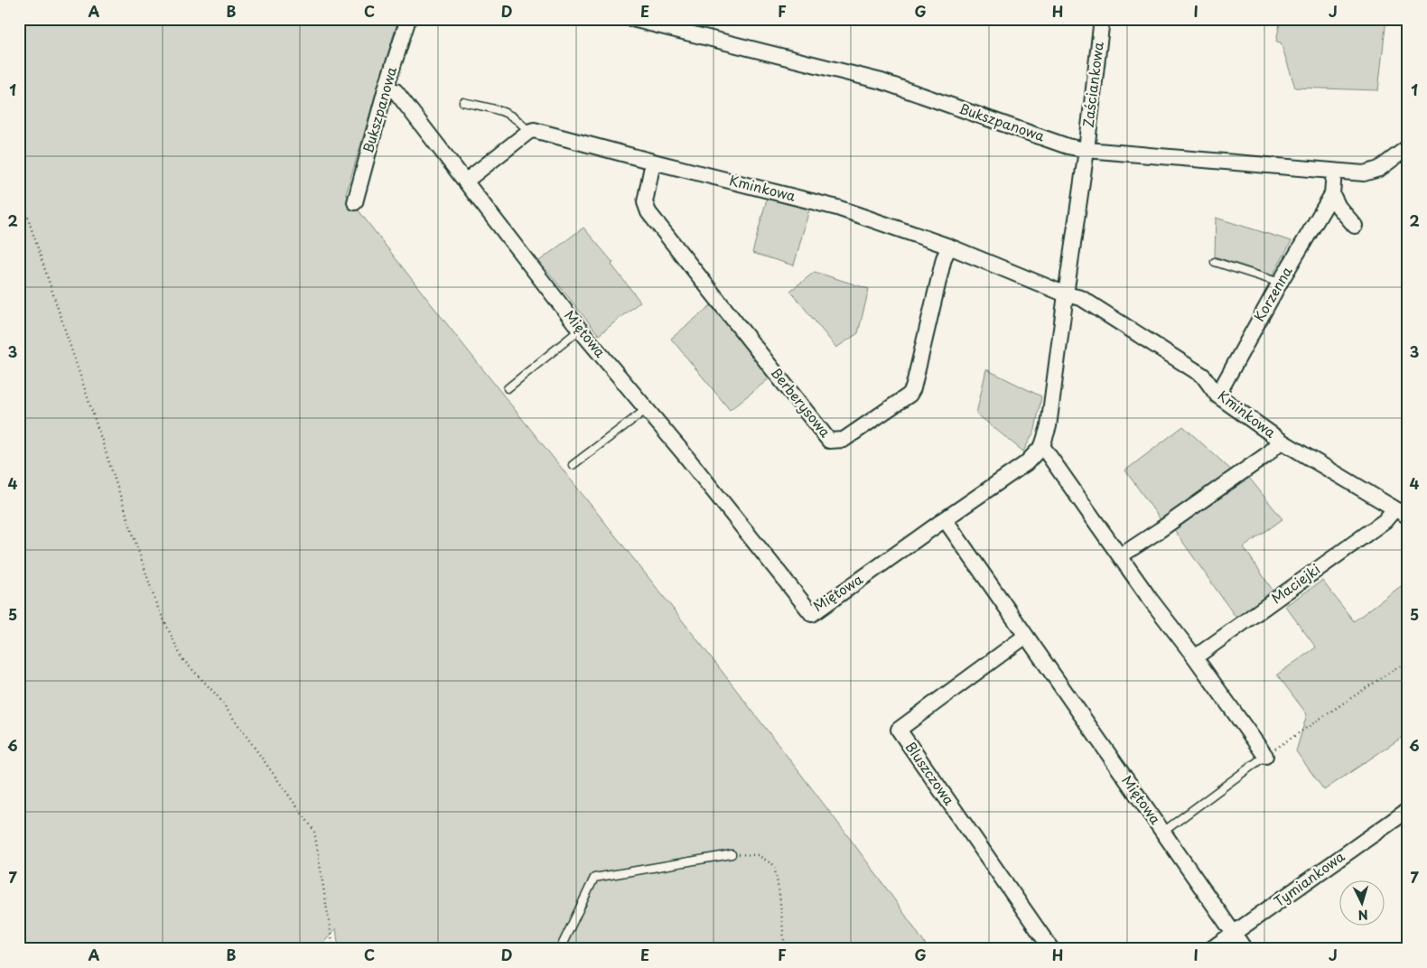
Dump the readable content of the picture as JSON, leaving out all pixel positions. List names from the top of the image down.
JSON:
{
  "streets": {
    "street": [
      "Zaściankowa",
      "Bukszpanowa",
      "Kminkowa",
      "Korzenna",
      "Miętowa",
      "Berberysowa",
      "Maciejki",
      "Bluszczowa",
      "Tymiankowa"
    ]
  },
  "crossings": [
    ["Zaściankowa", "Bukszpanowa"],
    ["Bukszpanowa", "Miętowa"],
    ["Kminkowa", "Korzenna"],
    ["Kminkowa", "Berberysowa"],
    ["Kminkowa", "Maciejki"],
    ["Miętowa", "Bluszczowa"],
    ["Miętowa", "Tymiankowa"]
  ],
  "north": "bottom",
  "grid": {
    "columns": [
      "A",
      "B",
      "C",
      "D",
      "E",
      "F",
      "G",
      "H",
      "I",
      "J"
    ],
    "rows": [
      "1",
      "2",
      "3",
      "4",
      "5",
      "6",
      "7"
    ]
  }
}
